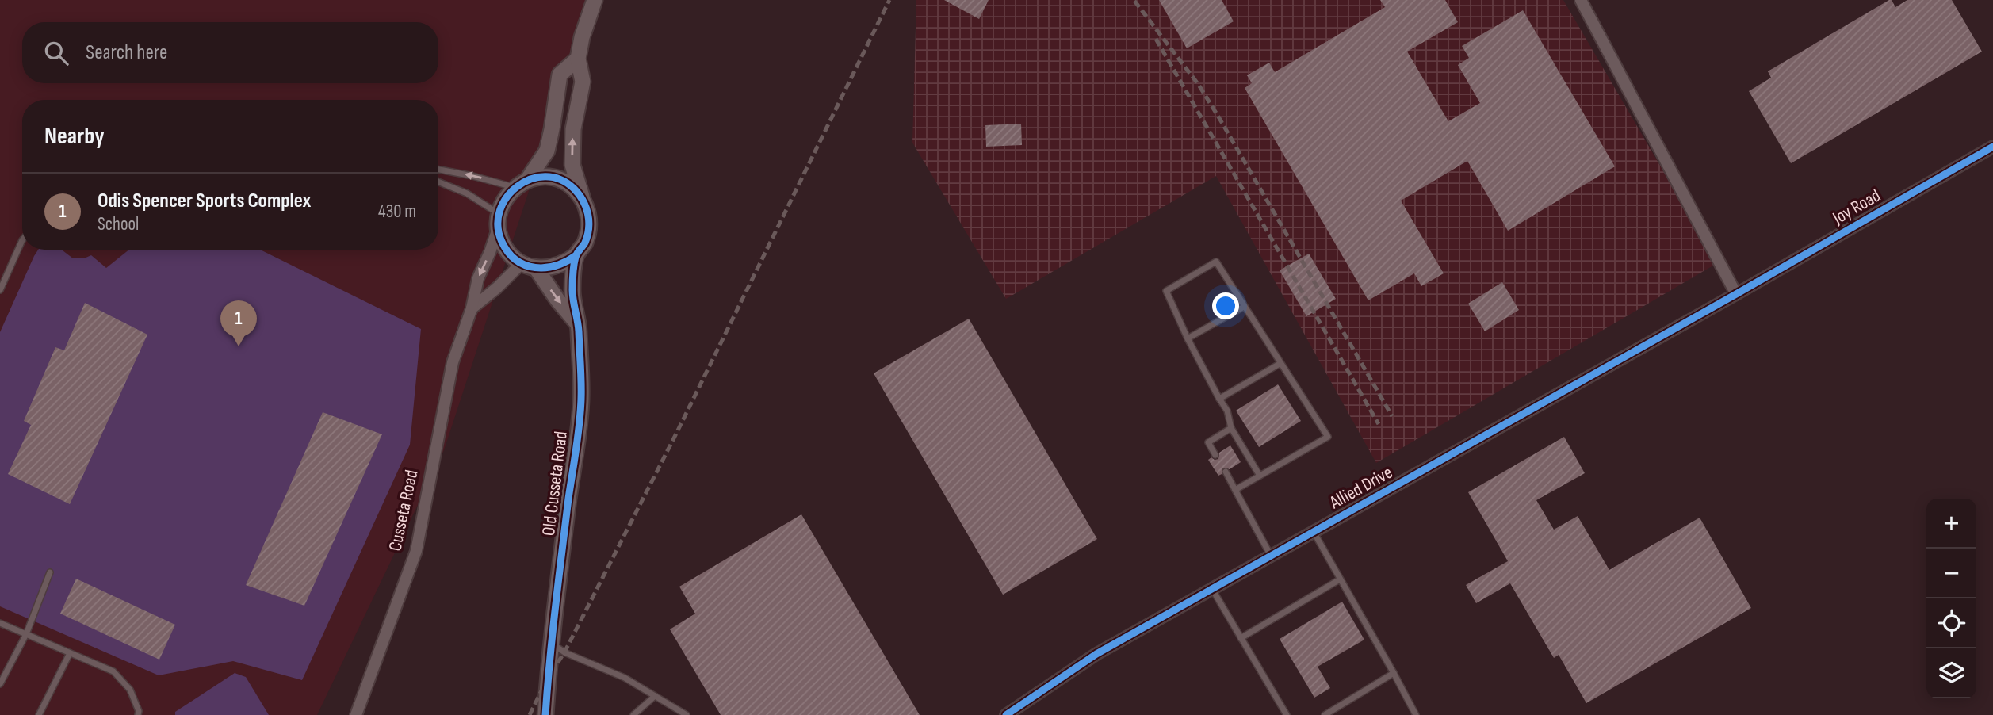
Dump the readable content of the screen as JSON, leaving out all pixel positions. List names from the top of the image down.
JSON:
{
  "streets": {
    "street": [
      "Joy Road",
      "Old Cusseta Road",
      "Allied Drive",
      "Cusseta Road"
    ]
  },
  "crossings": [
    ["Joy Road", "Allied Drive"],
    ["Old Cusseta Road", "Cusseta Road"]
  ],
  "page": {
    "search": "Search here",
    "heading": "Nearby",
    "list": [
      {
        "mark": "1",
        "name": "Odis Spencer Sports Complex",
        "note": "School",
        "value": "430 m"
      }
    ],
    "pins": "1",
    "map_buttons": ["+", "−"]
  }
}
